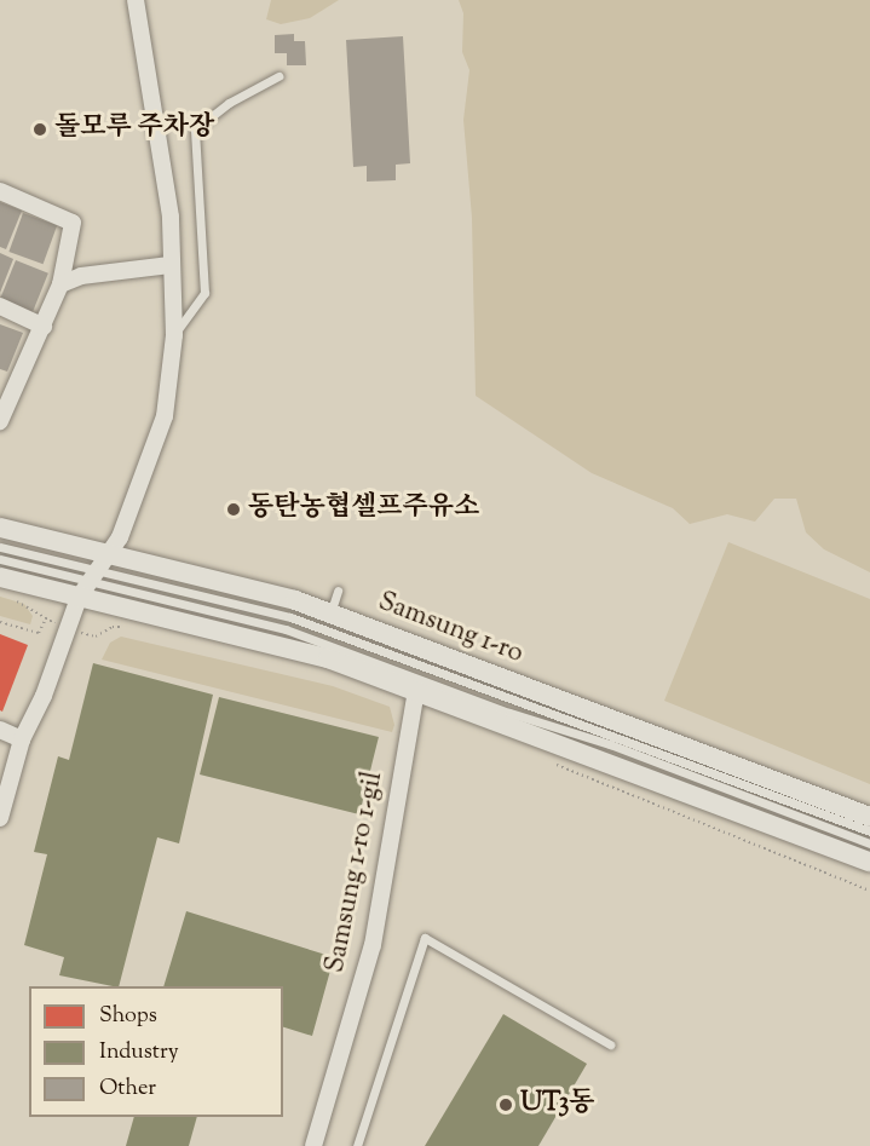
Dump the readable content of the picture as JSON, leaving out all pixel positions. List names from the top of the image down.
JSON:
{
  "streets": {
    "street": ["Samsung 1-ro", "Samsung 1-ro 1-gil"]
  },
  "places": ["돌모루 주차장", "동탄농협셀프주유소", "UT3동"],
  "legend": ["Shops", "Industry", "Other"]
}
